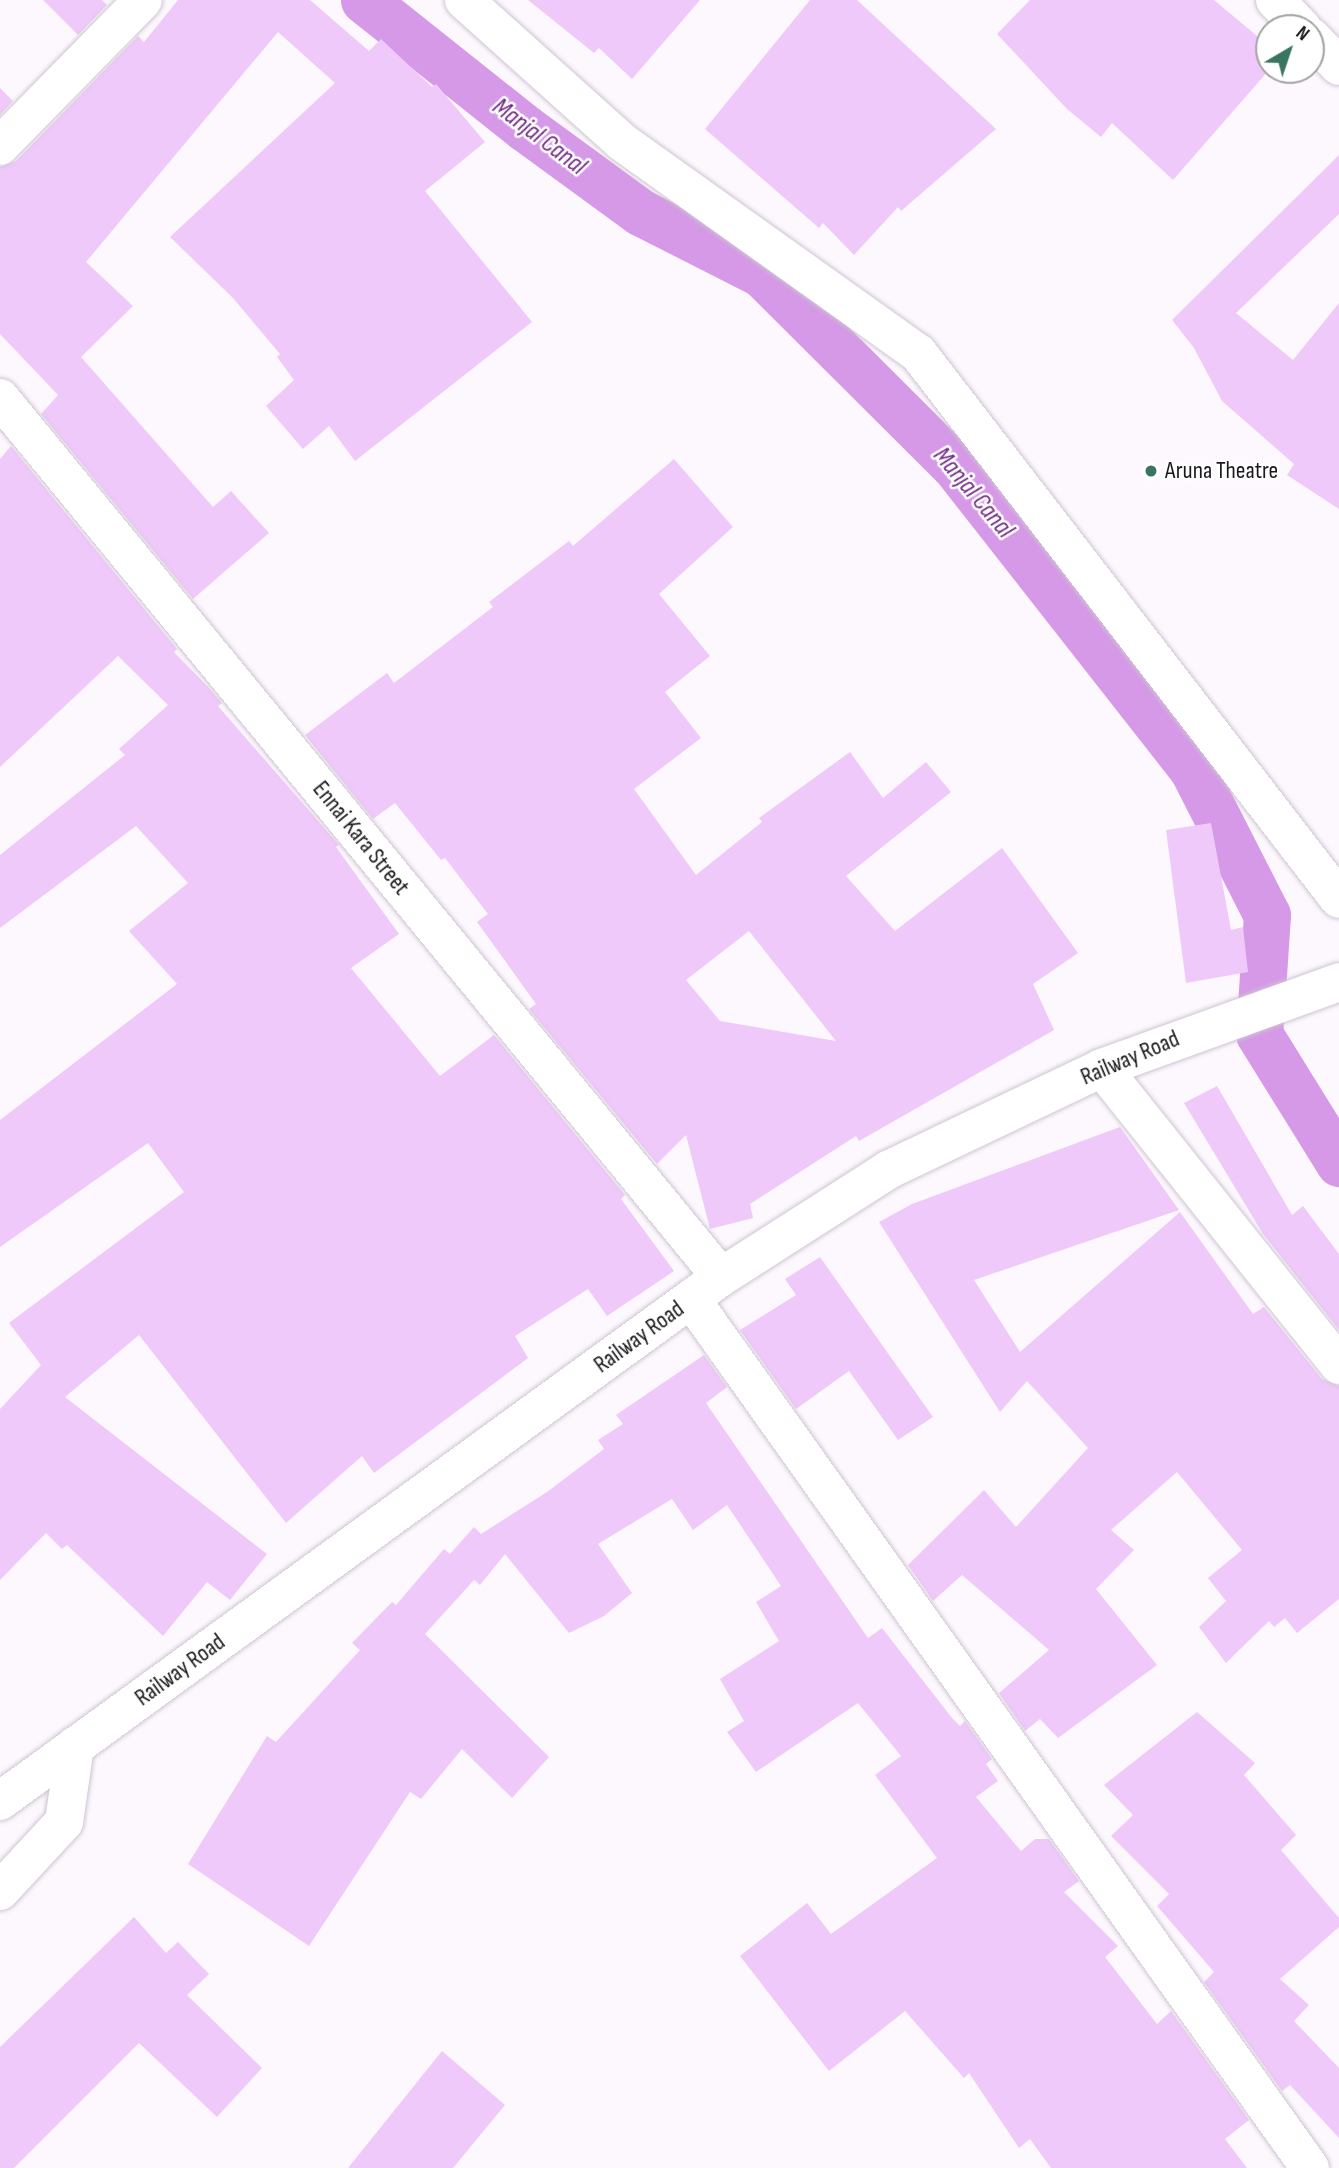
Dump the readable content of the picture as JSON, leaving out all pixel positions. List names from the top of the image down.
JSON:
{
  "streets": {
    "street": ["Ennai Kara Street", "Railway Road"]
  },
  "crossings": [
    ["Ennai Kara Street", "Railway Road"]
  ],
  "water": ["Manjal Canal"],
  "places": ["Aruna Theatre"],
  "north": "top right"
}
